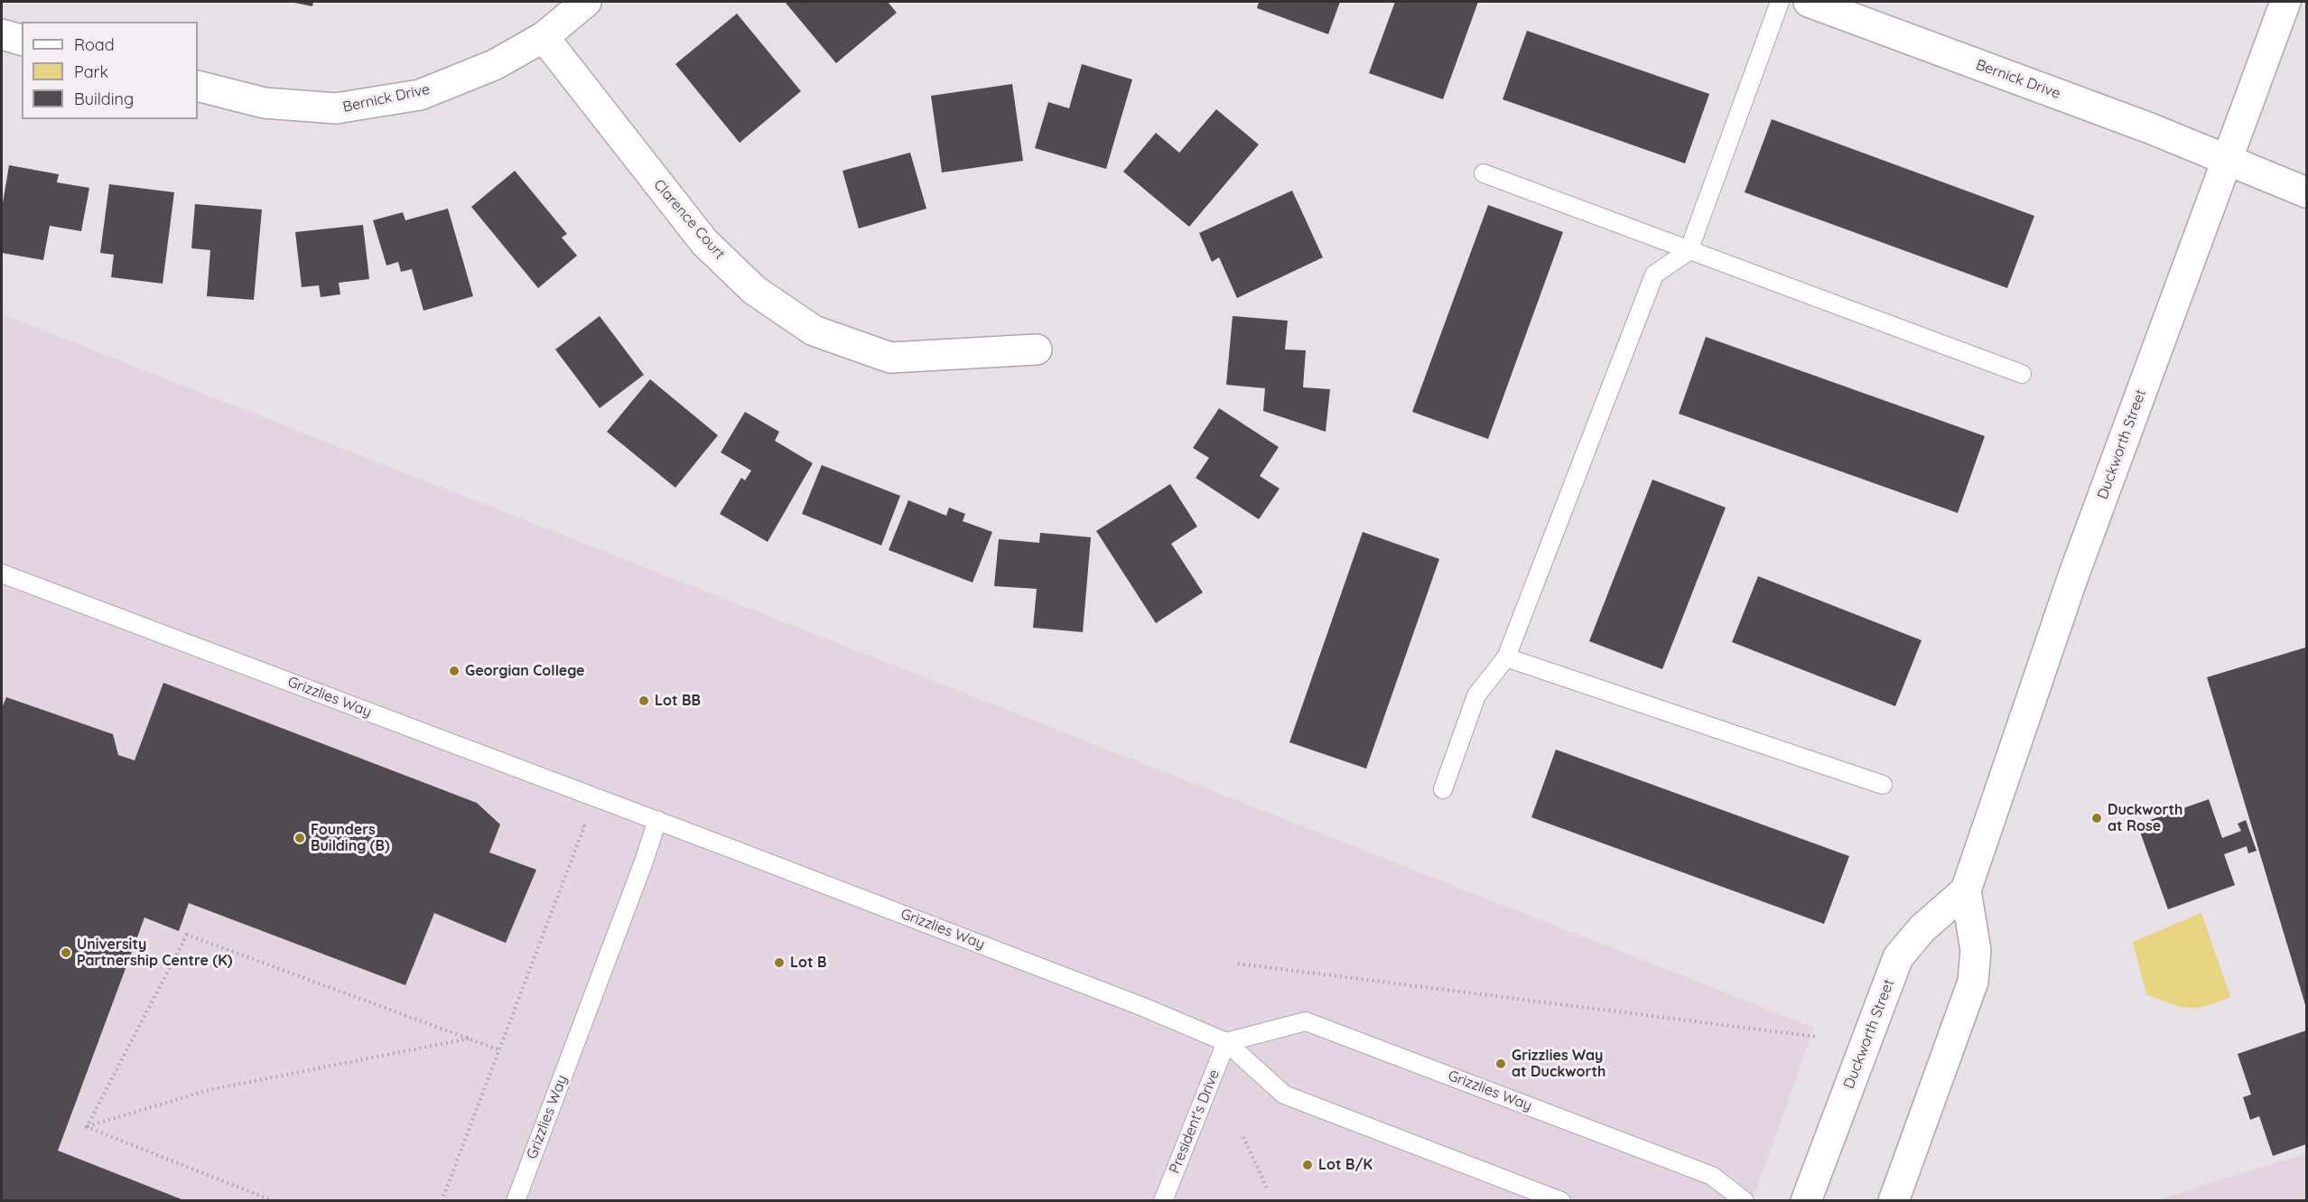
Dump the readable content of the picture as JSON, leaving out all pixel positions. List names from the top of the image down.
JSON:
{
  "streets": {
    "main road": ["Bernick Drive", "Clarence Court", "Duckworth Street"],
    "lane": ["Grizzlies Way", "President's Drive"]
  },
  "crossings": [
    ["Bernick Drive", "Clarence Court"],
    ["Bernick Drive", "Duckworth Street"],
    ["Grizzlies Way", "President's Drive"]
  ],
  "places": [
    "Georgian College",
    "Lot BB",
    "Duckworth at Rose",
    "Founders Building (B)",
    "University Partnership Centre (K)",
    "Lot B",
    "Grizzlies Way at Duckworth",
    "Lot B/K"
  ],
  "legend": ["Road", "Park", "Building"]
}
